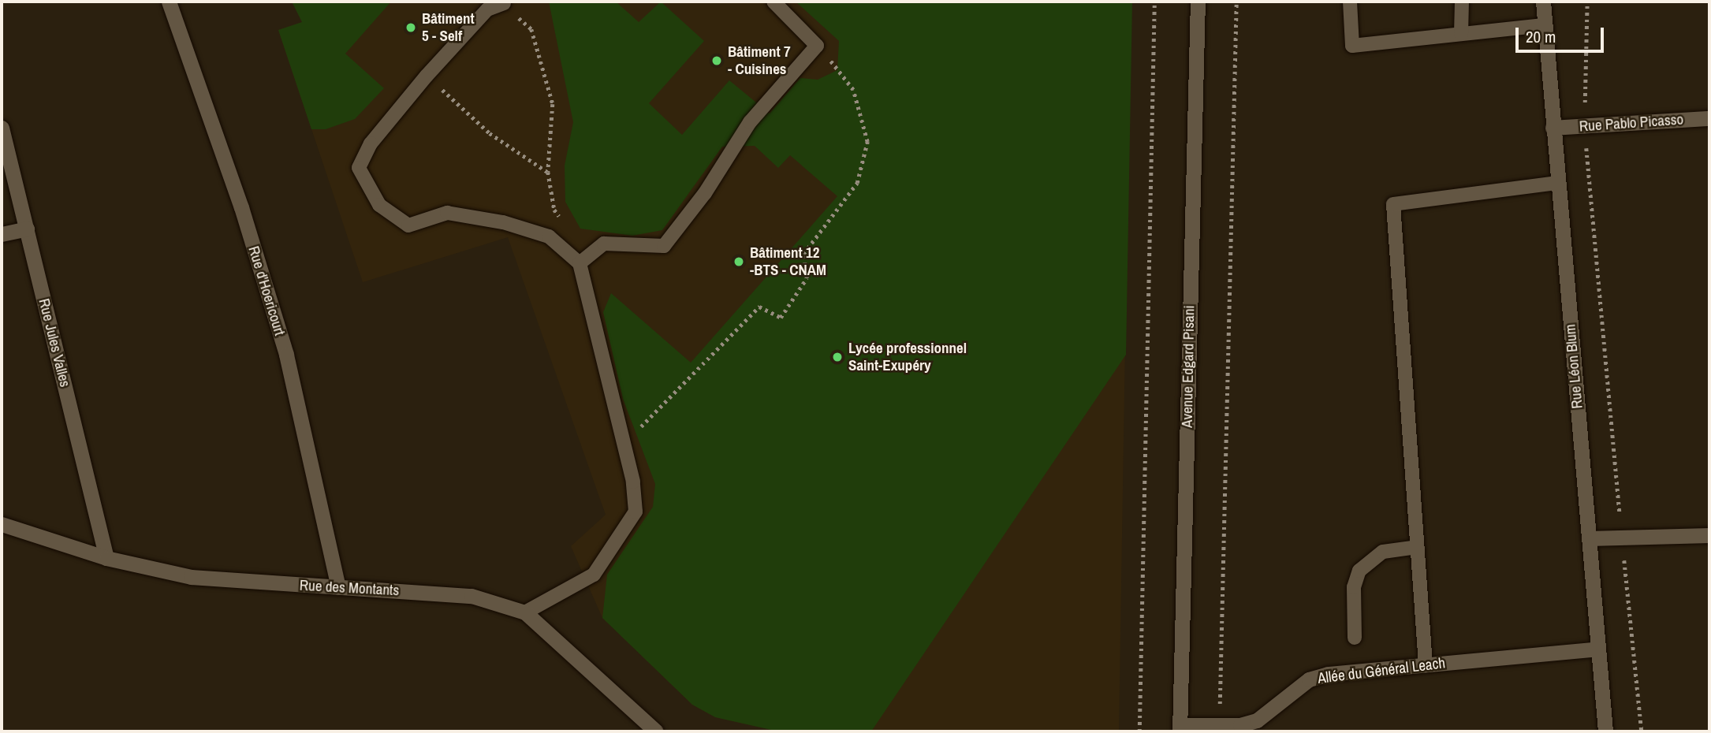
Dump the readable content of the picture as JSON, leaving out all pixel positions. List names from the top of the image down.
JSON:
{
  "streets": {
    "street": [
      "Rue Pablo Picasso",
      "Rue d'Hoericourt",
      "Rue Jules Valles",
      "Avenue Edgard Pisani",
      "Rue Léon Blum",
      "Rue des Montants",
      "Allée du Général Leach"
    ]
  },
  "crossings": [
    ["Rue Pablo Picasso", "Rue Léon Blum"],
    ["Rue d'Hoericourt", "Rue des Montants"],
    ["Rue Jules Valles", "Rue des Montants"],
    ["Avenue Edgard Pisani", "Allée du Général Leach"],
    ["Rue Léon Blum", "Allée du Général Leach"]
  ],
  "places": [
    "Bâtiment 5 - Self",
    "Bâtiment 7 - Cuisines",
    "Bâtiment 12 -BTS - CNAM",
    "Lycée professionnel Saint-Exupéry"
  ],
  "scale_bar": "20 m"
}
